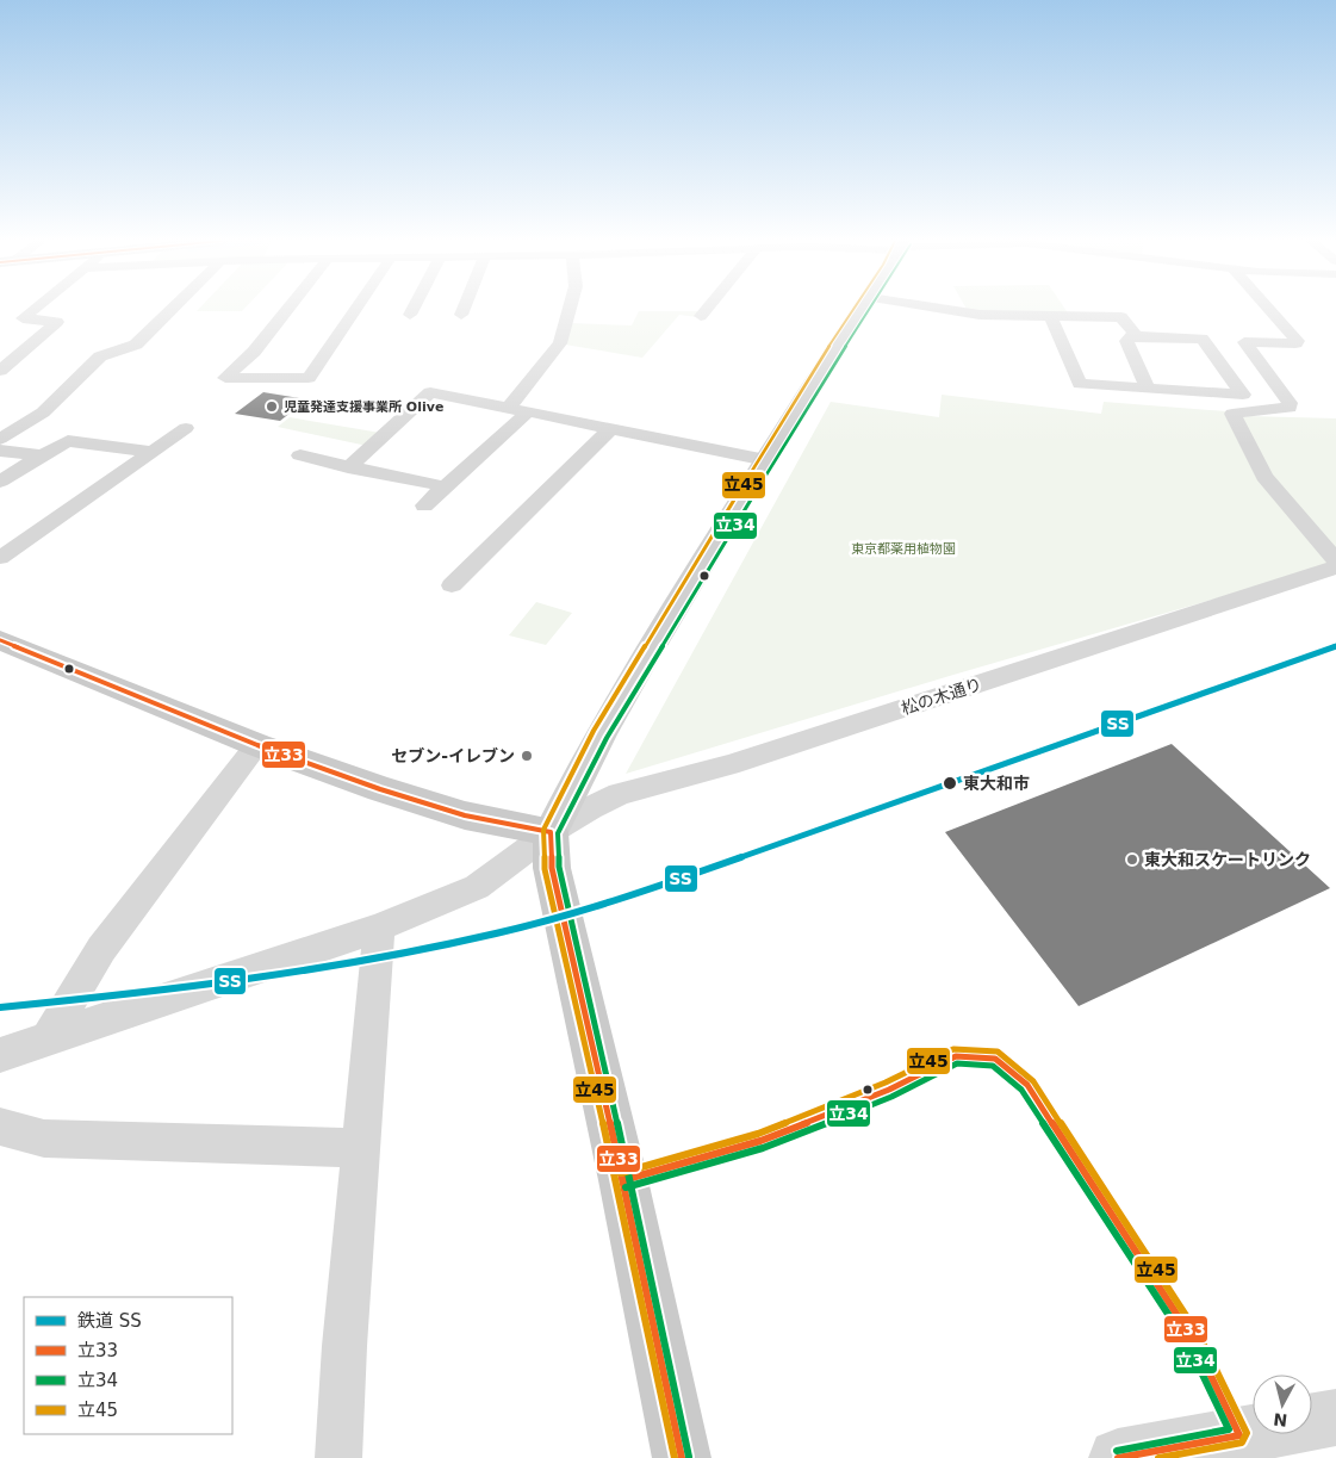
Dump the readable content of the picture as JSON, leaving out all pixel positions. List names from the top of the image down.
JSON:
{
  "streets": {
    "street": ["松の木通り"]
  },
  "parks": ["東京都薬用植物園"],
  "places": [
    "児童発達支援事業所 Olive",
    "セブン-イレブン",
    "東大和市",
    "東大和スケートリンク"
  ],
  "lines": [
    "transit line 立34",
    "transit line 立45",
    "transit line 立33",
    "rail line SS"
  ],
  "legend": [
    "鉄道 SS",
    "立33",
    "立34",
    "立45"
  ],
  "north": "bottom"
}
